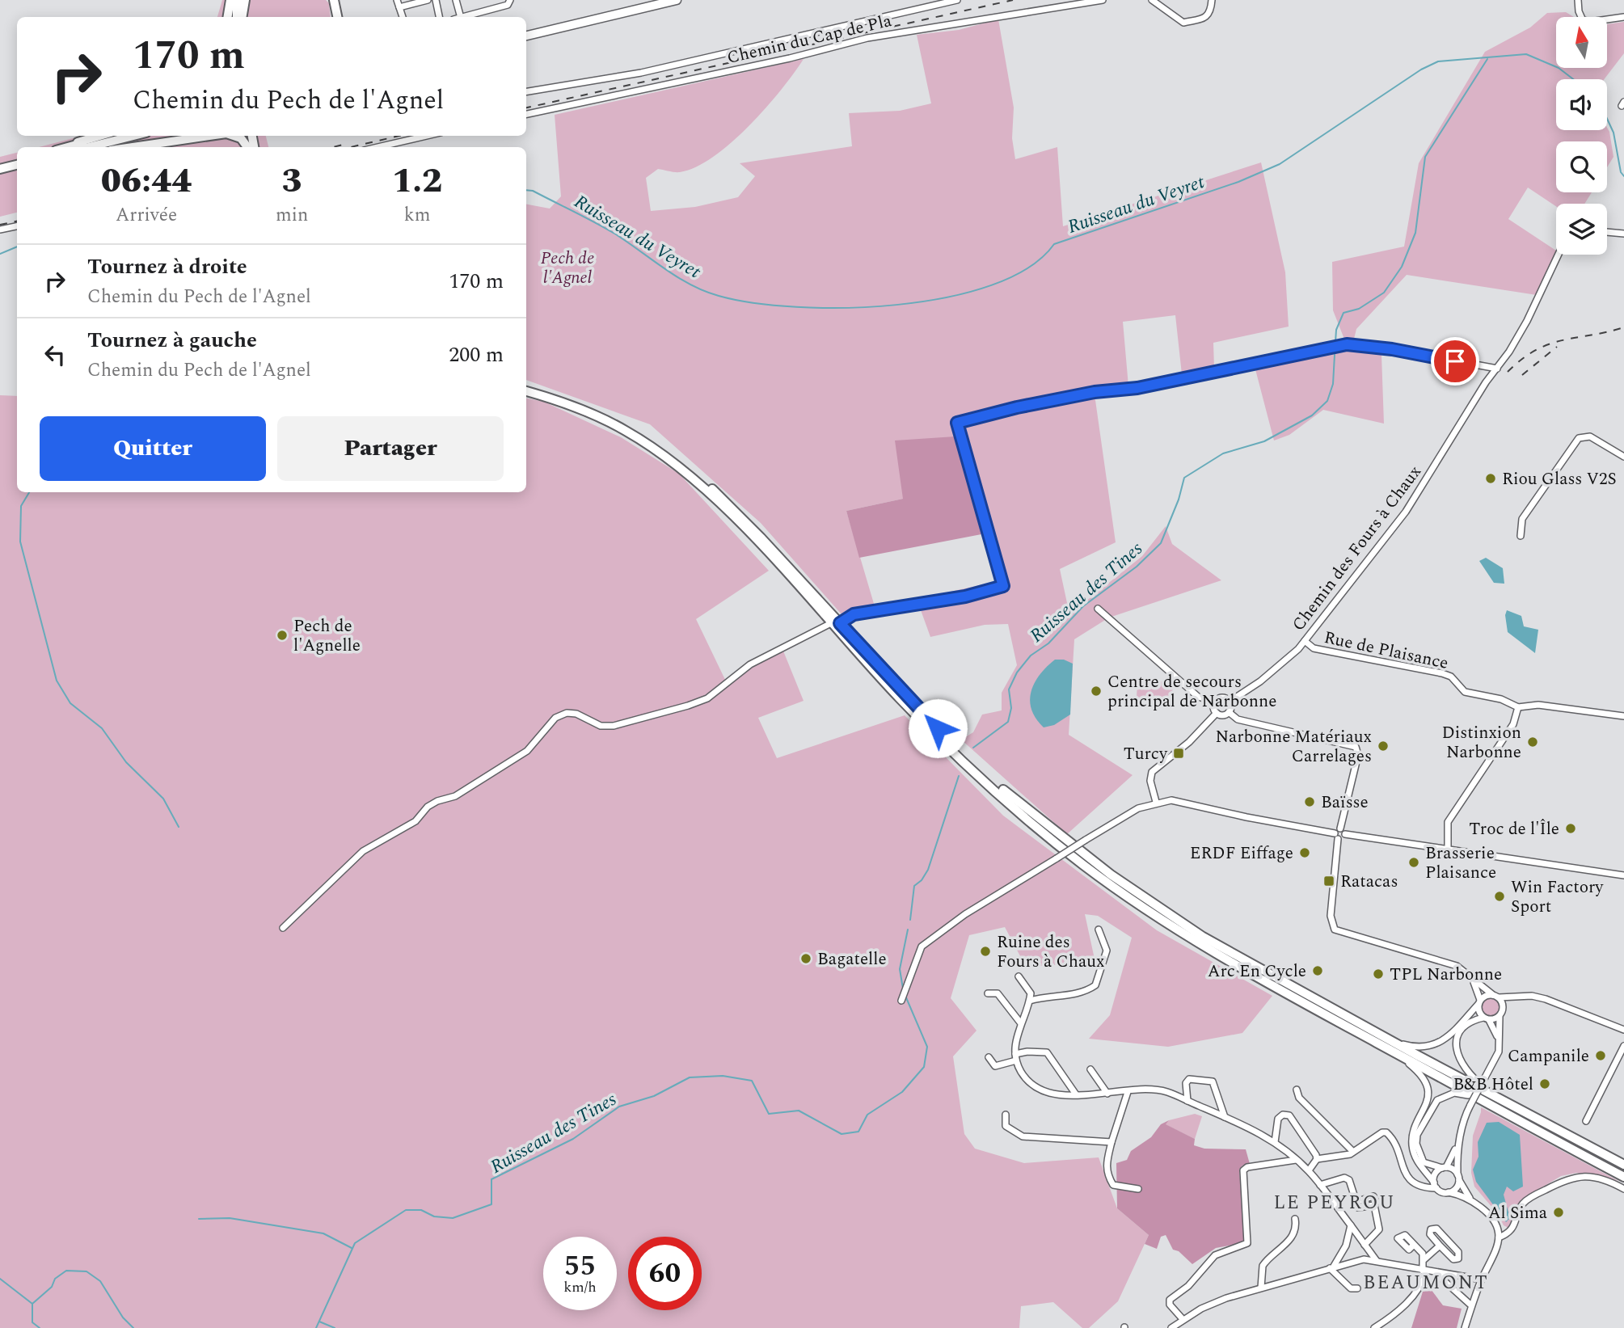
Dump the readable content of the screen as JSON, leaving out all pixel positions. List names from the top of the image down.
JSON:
{
  "streets": {
    "street": ["Chemin du Cap de Pla", "Chemin des Fours à Chaux", "Rue de Plaisance"]
  },
  "crossings": [
    ["Chemin des Fours à Chaux", "Rue de Plaisance"]
  ],
  "districts": ["LE PEYROU", "BEAUMONT"],
  "water": ["Ruisseau du Veyret", "Ruisseau des Tines"],
  "parks": ["Pech de l'Agnel"],
  "places": {
    "other": [
      "Riou Glass V2S",
      "Pech de l'Agnelle",
      "Centre de secours principal de Narbonne",
      "Distinxion Narbonne",
      "Narbonne Matériaux Carrelages",
      "Baïsse",
      "Troc de l'Île",
      "ERDF Eiffage",
      "Brasserie Plaisance",
      "Win Factory Sport",
      "Ruine des Fours à Chaux",
      "Bagatelle",
      "Arc En Cycle",
      "TPL Narbonne",
      "Campanile",
      "B&B Hôtel",
      "Al Sima"
    ],
    "transit": ["Turcy", "Ratacas"]
  },
  "north": "top",
  "page": {
    "turn": ["170 m", "Chemin du Pech de l'Agnel"],
    "eta": [
      "06:44",
      "Arrivée",
      "3",
      "min",
      "1.2",
      "km"
    ],
    "list": [
      {
        "name": "Tournez à droite",
        "note": "Chemin du Pech de l'Agnel",
        "value": "170 m"
      },
      {
        "name": "Tournez à gauche",
        "note": "Chemin du Pech de l'Agnel",
        "value": "200 m"
      }
    ],
    "buttons": ["Quitter", "Partager"],
    "speed": "55 km/h",
    "limit": "60"
  }
}
